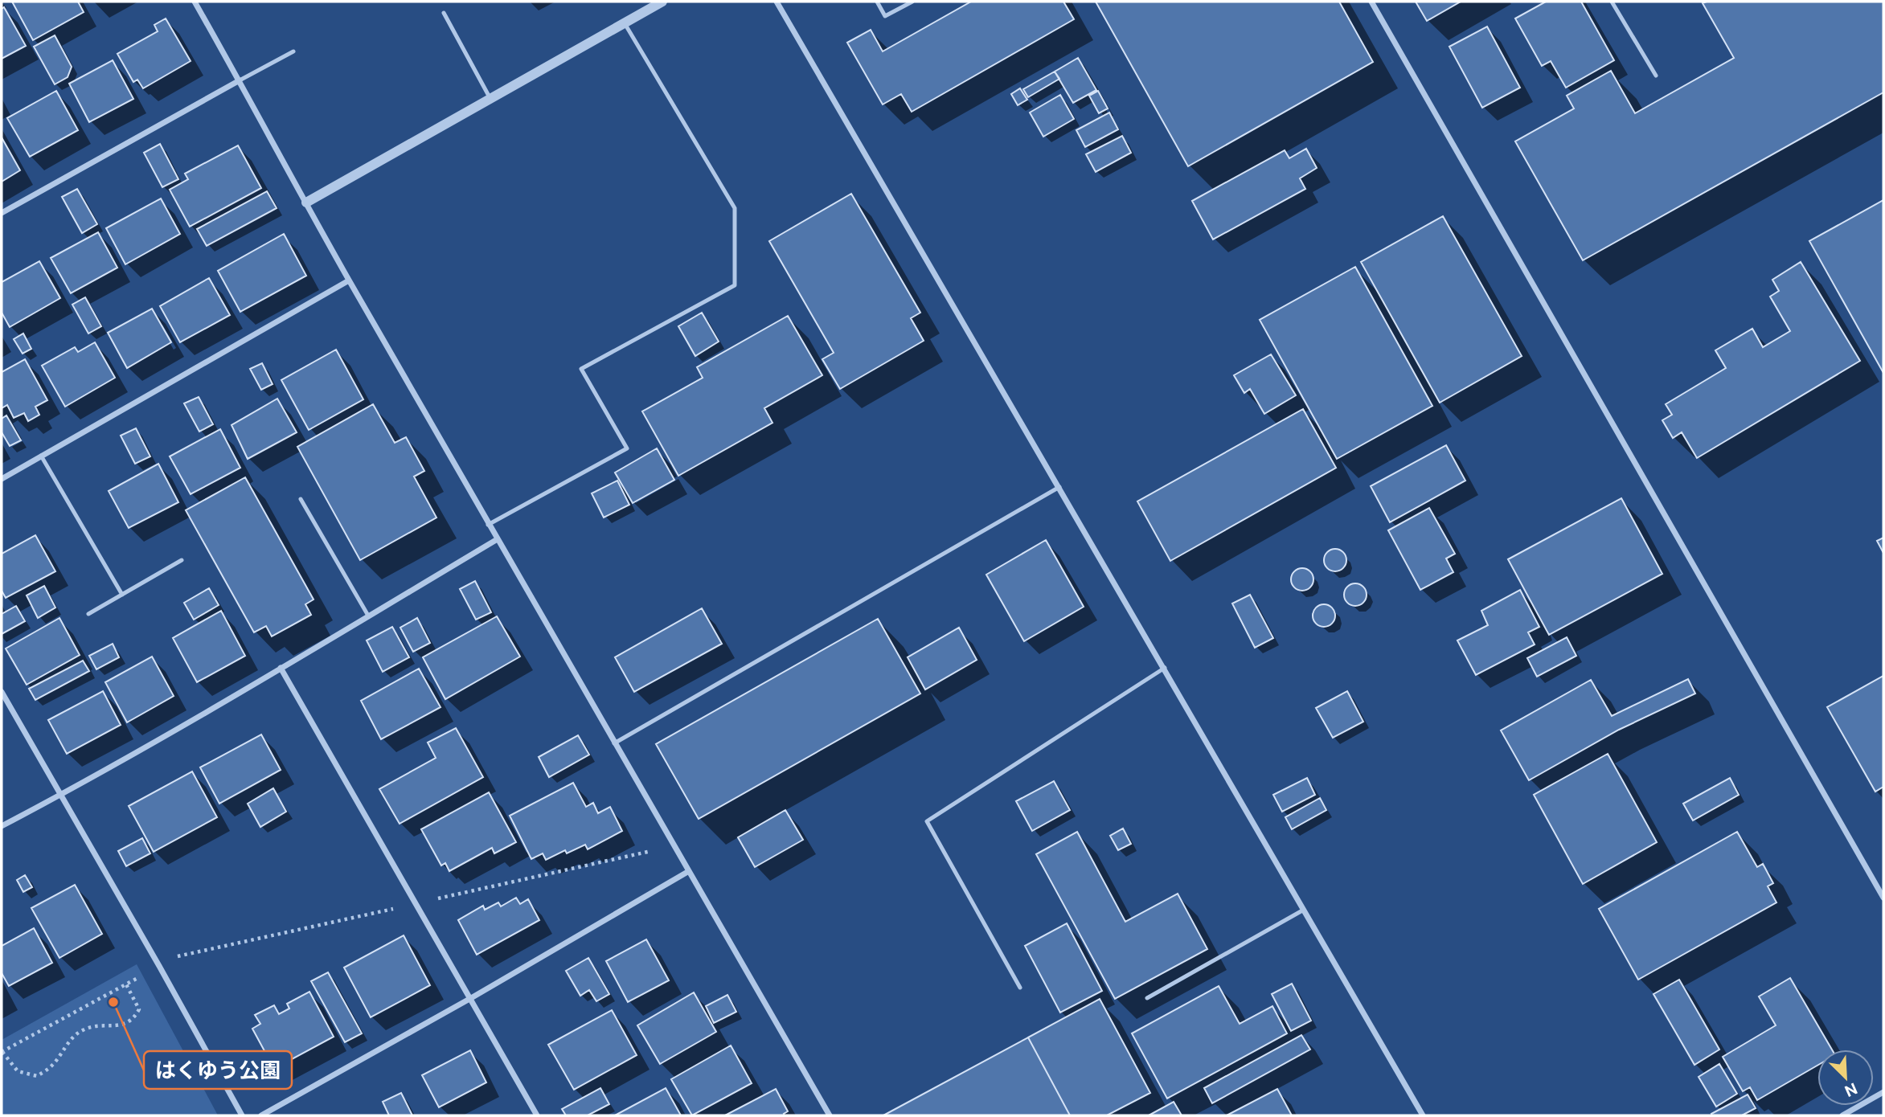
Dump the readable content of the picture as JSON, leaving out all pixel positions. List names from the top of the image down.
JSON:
{
  "places": ["はくゆう公園"],
  "north": "bottom right"
}
